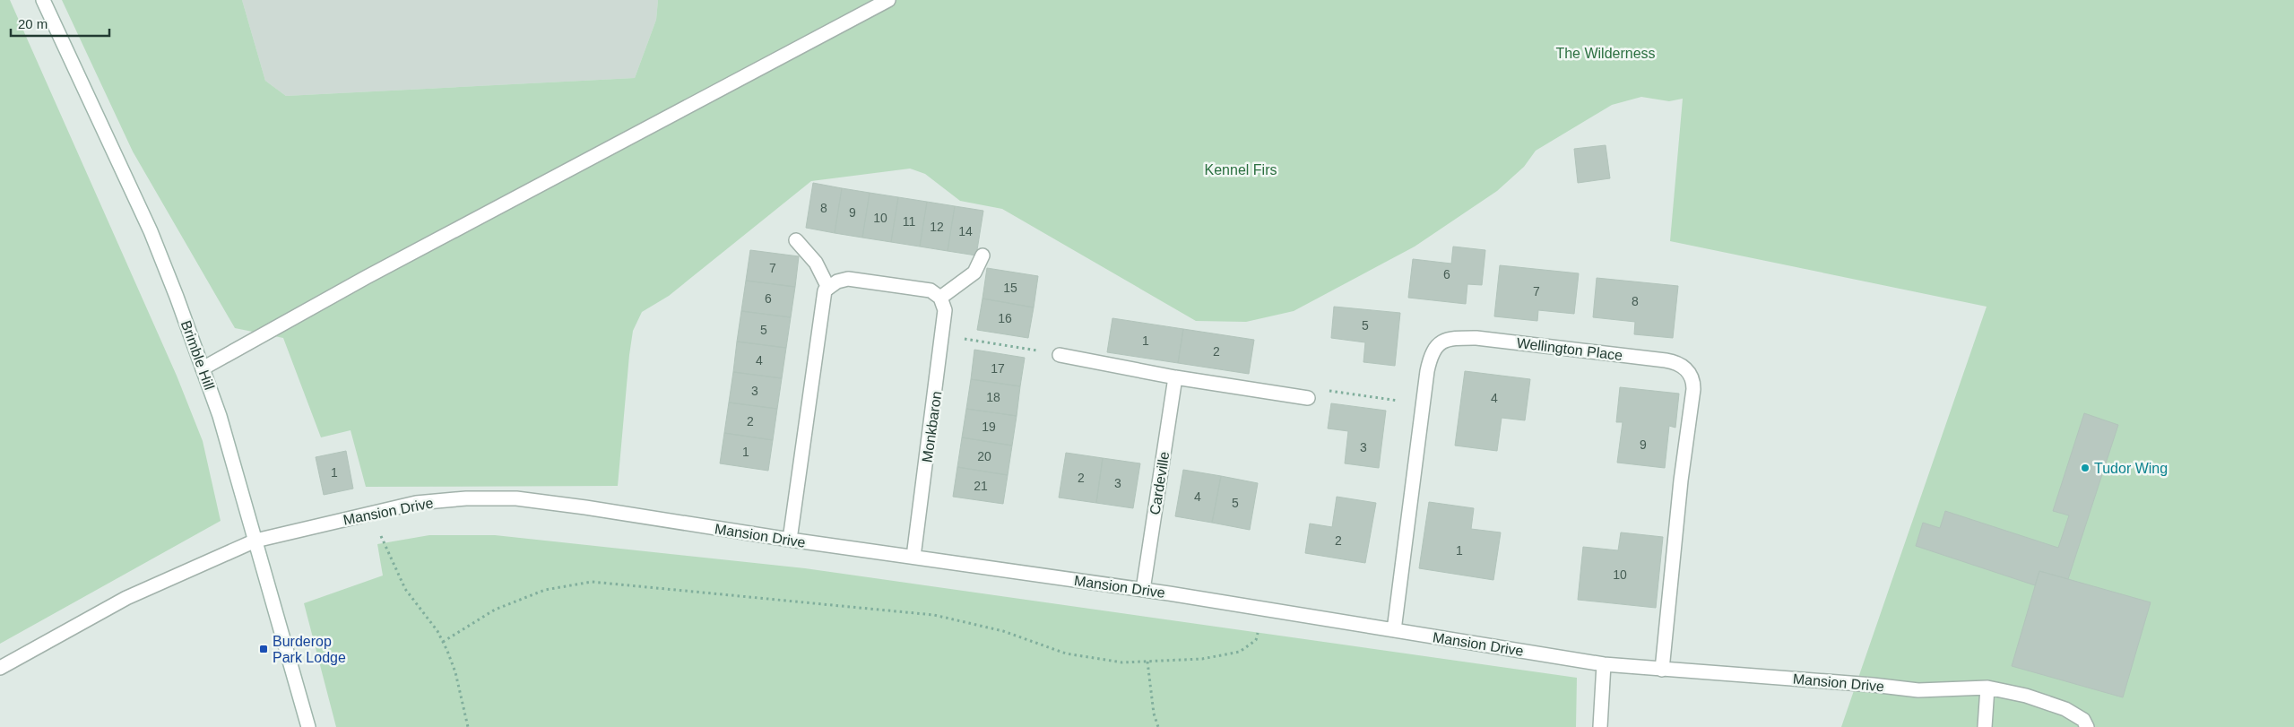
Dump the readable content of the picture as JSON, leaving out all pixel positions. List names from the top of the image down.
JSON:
{
  "streets": {
    "street": [
      "Wellington Place",
      "Brimble Hill",
      "Monkbaron",
      "Cardeville",
      "Mansion Drive"
    ]
  },
  "crossings": [
    ["Wellington Place", "Mansion Drive"],
    ["Brimble Hill", "Mansion Drive"],
    ["Monkbaron", "Mansion Drive"],
    ["Cardeville", "Mansion Drive"]
  ],
  "parks": ["The Wilderness", "Kennel Firs"],
  "places": {
    "other": ["Tudor Wing"],
    "transit": ["Burderop Park Lodge"]
  },
  "house_numbers": [
    "8",
    "9",
    "10",
    "11",
    "12",
    "14",
    "7",
    "6",
    "15",
    "7",
    "6",
    "8",
    "16",
    "5",
    "5",
    "1",
    "2",
    "4",
    "17",
    "3",
    "18",
    "4",
    "2",
    "19",
    "9",
    "3",
    "1",
    "20",
    "1",
    "2",
    "3",
    "21",
    "4",
    "5",
    "2",
    "1",
    "10"
  ],
  "scale_bar": "20 m"
}
